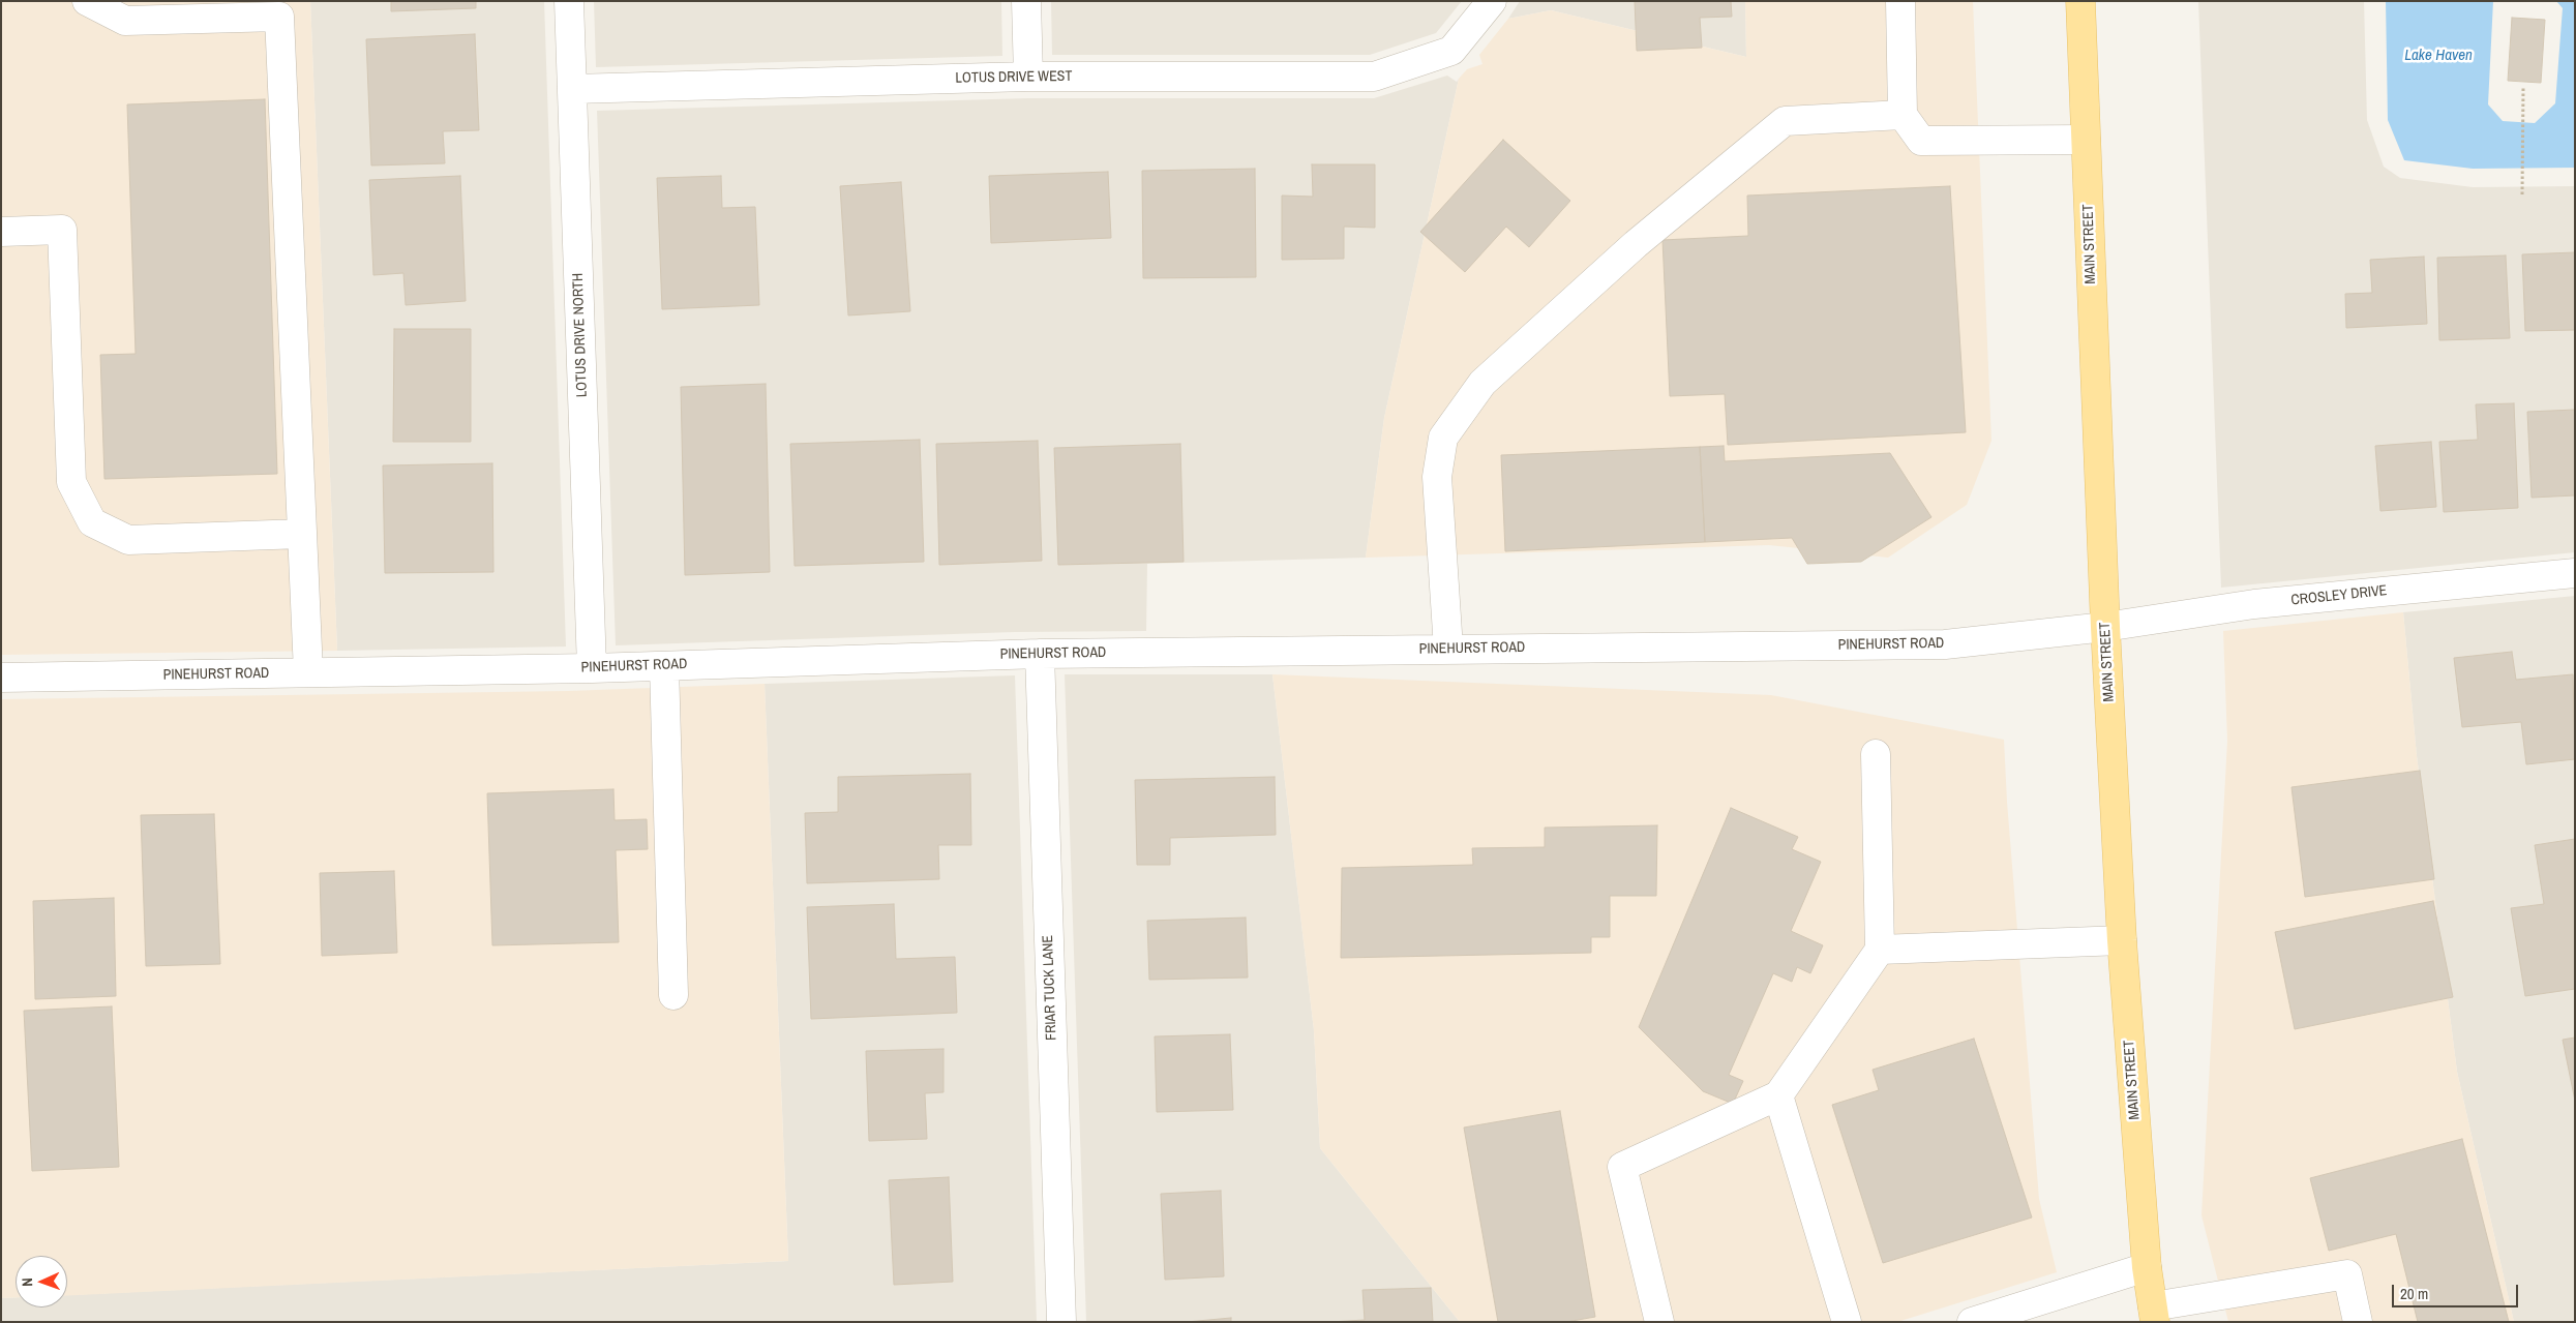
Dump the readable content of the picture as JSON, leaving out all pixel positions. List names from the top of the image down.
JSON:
{
  "streets": {
    "main road": ["MAIN STREET"],
    "street": [
      "LOTUS DRIVE WEST",
      "LOTUS DRIVE NORTH",
      "CROSLEY DRIVE",
      "PINEHURST ROAD",
      "FRIAR TUCK LANE"
    ]
  },
  "crossings": [
    ["LOTUS DRIVE WEST", "LOTUS DRIVE NORTH"],
    ["MAIN STREET", "CROSLEY DRIVE"],
    ["MAIN STREET", "PINEHURST ROAD"],
    ["LOTUS DRIVE NORTH", "PINEHURST ROAD"],
    ["CROSLEY DRIVE", "PINEHURST ROAD"],
    ["PINEHURST ROAD", "FRIAR TUCK LANE"]
  ],
  "water": ["Lake Haven"],
  "scale_bar": "20 m",
  "north": "left"
}
